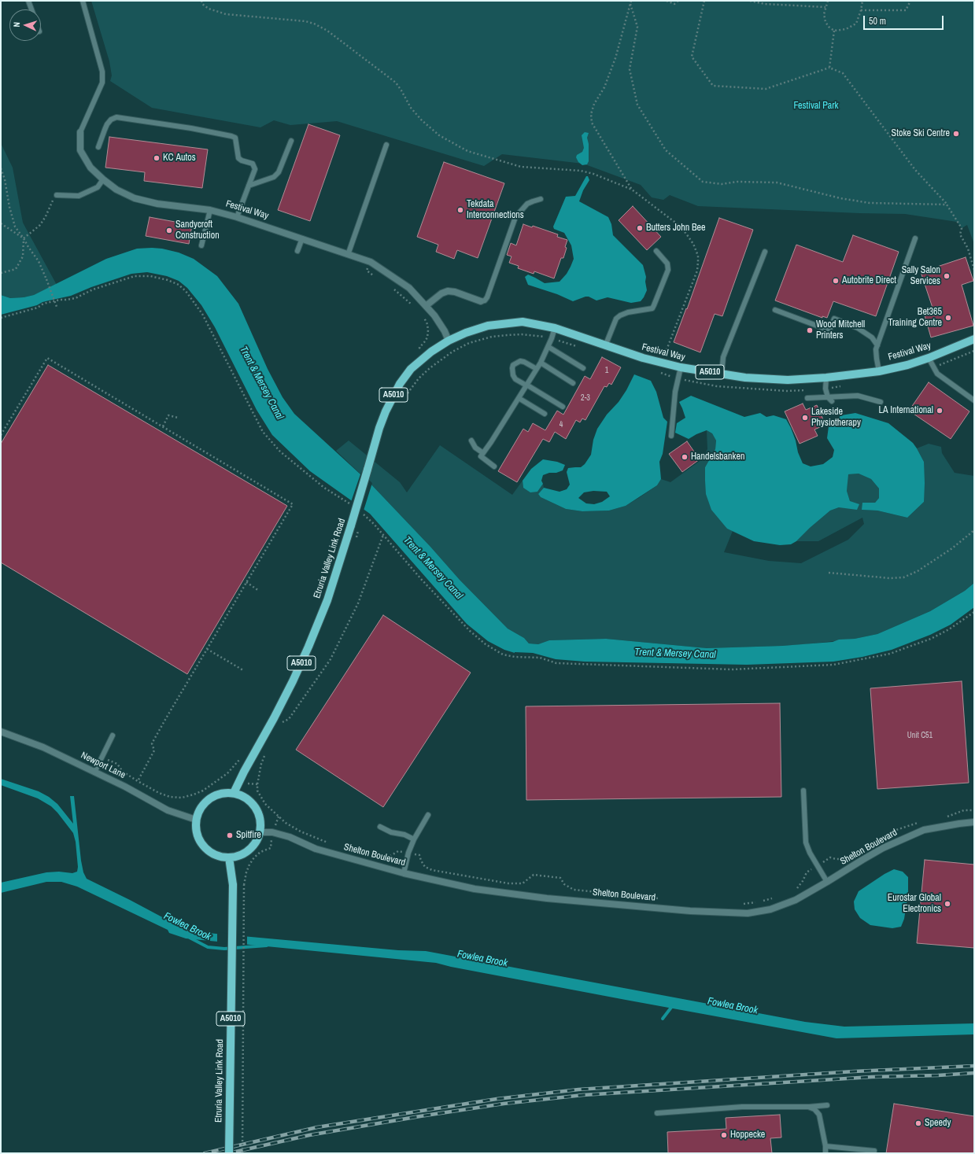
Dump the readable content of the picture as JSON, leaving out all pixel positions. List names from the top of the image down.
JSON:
{
  "streets": {
    "main road": ["Festival Way", "A5010", "Etruria Valley Link Road"],
    "street": ["Newport Lane", "Shelton Boulevard"]
  },
  "crossings": [
    ["Festival Way", "Etruria Valley Link Road"],
    ["Etruria Valley Link Road", "Newport Lane"],
    ["Etruria Valley Link Road", "Shelton Boulevard"],
    ["Newport Lane", "Shelton Boulevard"]
  ],
  "water": ["Trent & Mersey Canal", "Fowlea Brook"],
  "parks": ["Festival Park"],
  "places": [
    "Stoke Ski Centre",
    "KC Autos",
    "Tekdata Interconnections",
    "Butters John Bee",
    "Sandycroft Construction",
    "Sally Salon Services",
    "Autobrite Direct",
    "Bet365 Training Centre",
    "Wood Mitchell Printers",
    "LA International",
    "Lakeside Physiotherapy",
    "Handelsbanken",
    "Spitfire",
    "Eurostar Global Electronics",
    "Speedy",
    "Hoppecke"
  ],
  "house_numbers": [
    "1",
    "2-3",
    "4",
    "Unit C51"
  ],
  "scale_bar": "50 m",
  "north": "left"
}
